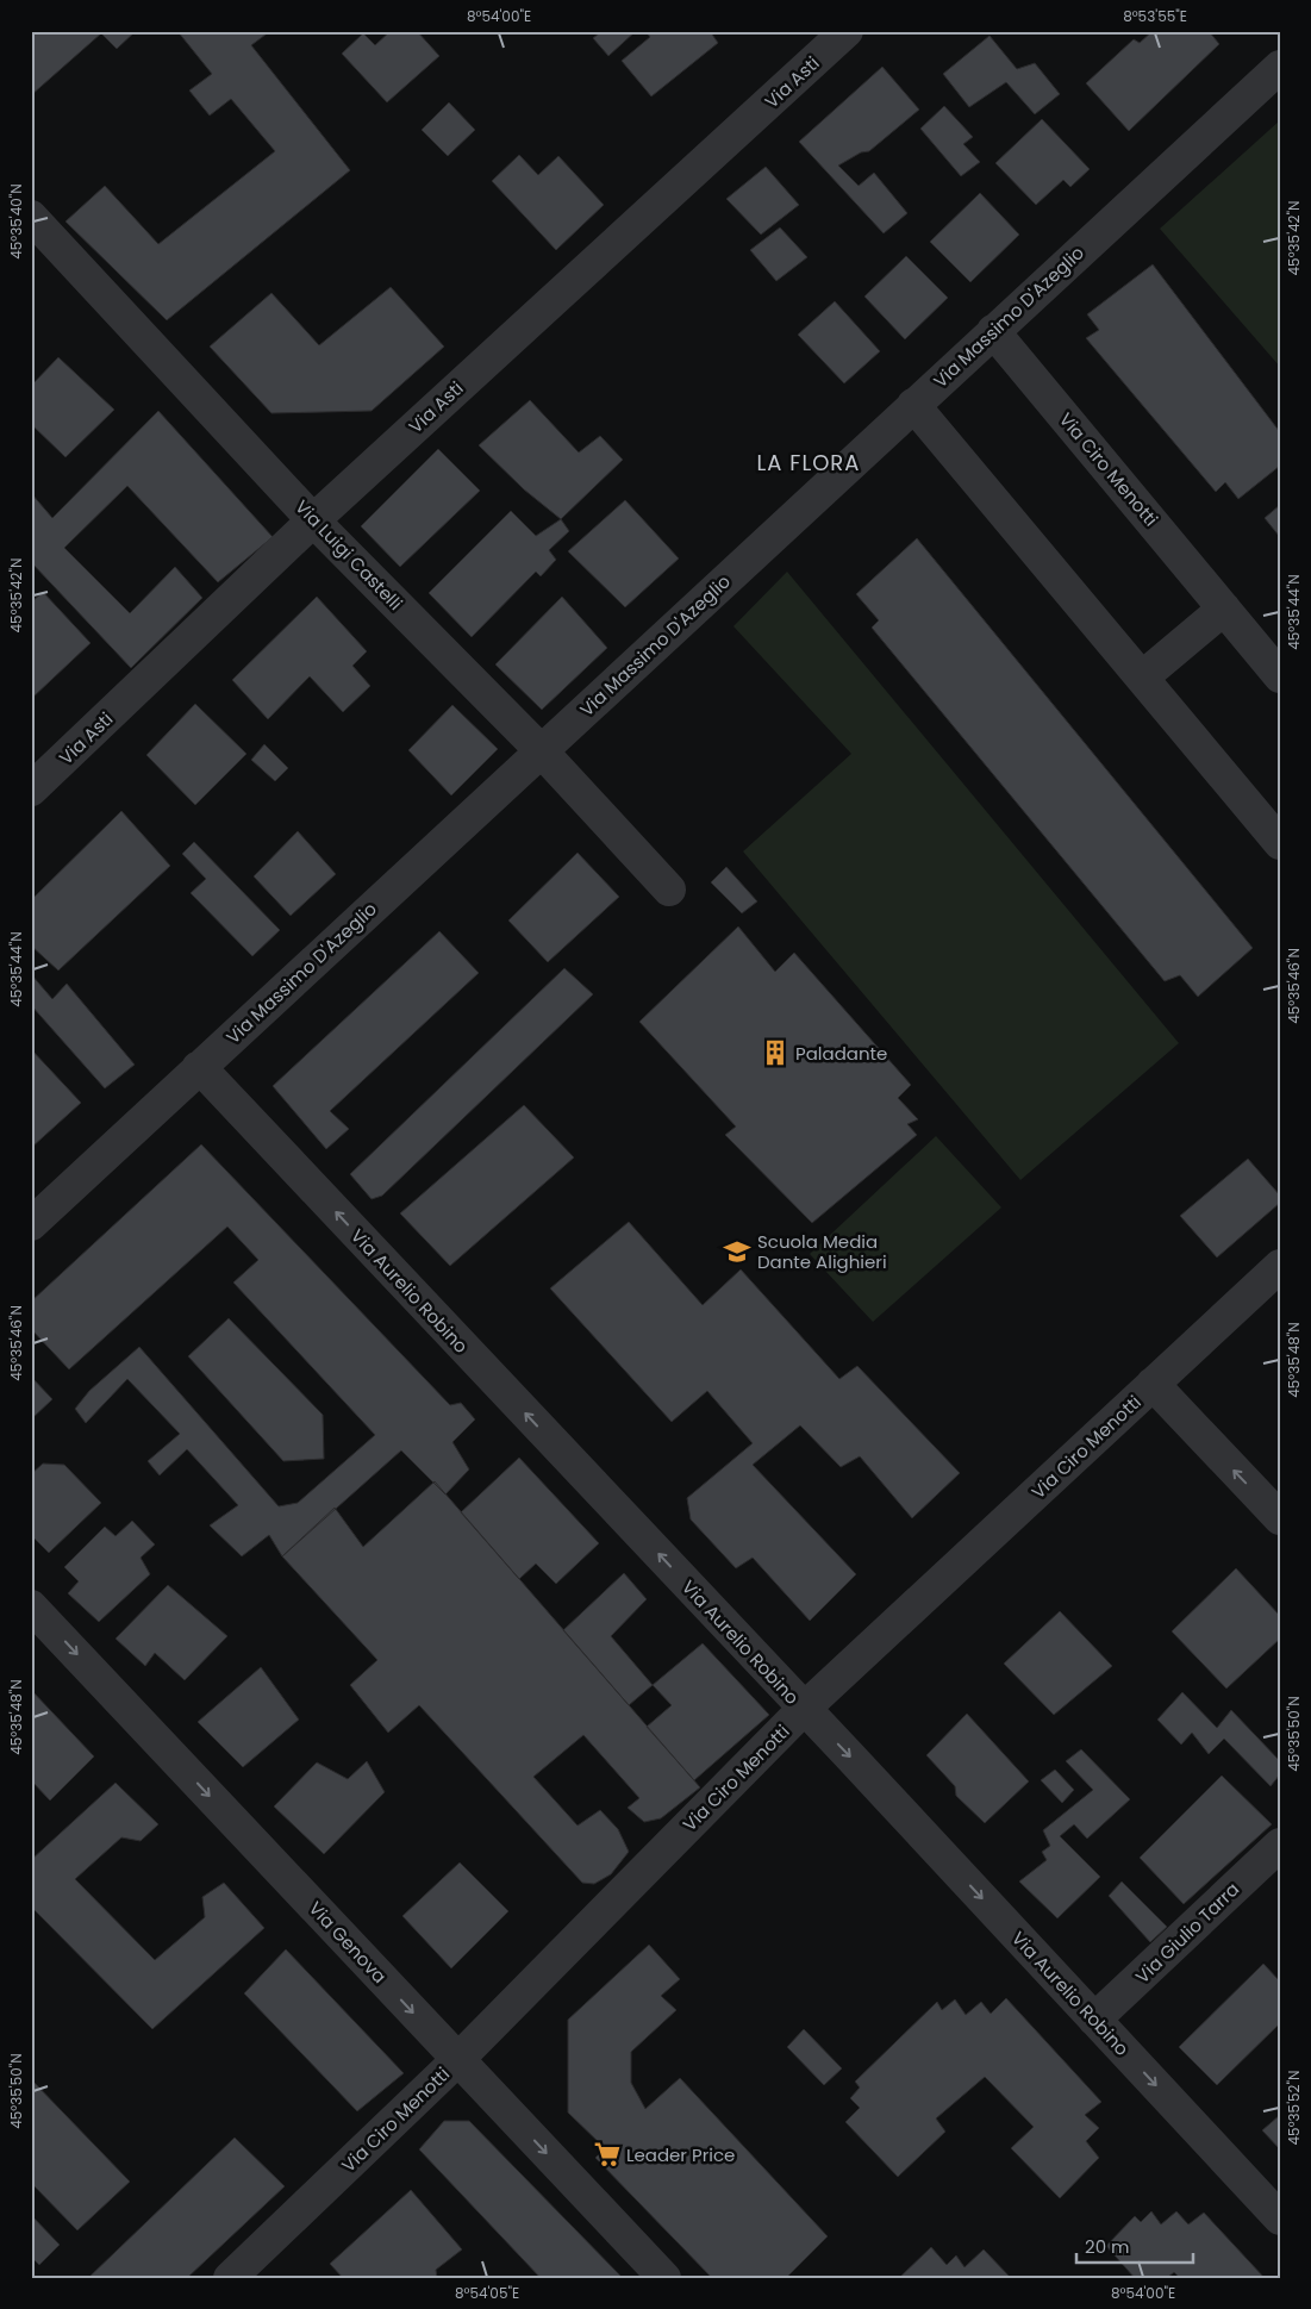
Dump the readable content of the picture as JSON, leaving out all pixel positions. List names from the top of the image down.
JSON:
{
  "streets": {
    "street": [
      "Via Asti",
      "Via Massimo D'Azeglio",
      "Via Ciro Menotti",
      "Via Luigi Castelli",
      "Via Aurelio Robino",
      "Via Giulio Tarra",
      "Via Genova"
    ]
  },
  "crossings": [
    ["Via Asti", "Via Luigi Castelli"],
    ["Via Massimo D'Azeglio", "Via Ciro Menotti"],
    ["Via Massimo D'Azeglio", "Via Luigi Castelli"],
    ["Via Massimo D'Azeglio", "Via Aurelio Robino"],
    ["Via Ciro Menotti", "Via Aurelio Robino"],
    ["Via Ciro Menotti", "Via Genova"],
    ["Via Aurelio Robino", "Via Giulio Tarra"]
  ],
  "one_way": ["Via Genova"],
  "districts": ["LA FLORA"],
  "places": {
    "building": ["Paladante"],
    "school or university": ["Scuola Media Dante Alighieri"],
    "supermarket": ["Leader Price"]
  },
  "scale_bar": "20 m",
  "coordinates": [
    "8°54'00\"E",
    "8°53'55\"E",
    "45°35'40\"N",
    "45°35'42\"N",
    "45°35'44\"N",
    "45°35'46\"N",
    "45°35'48\"N",
    "45°35'50\"N",
    "45°35'52\"N",
    "8°54'05\"E"
  ]
}
